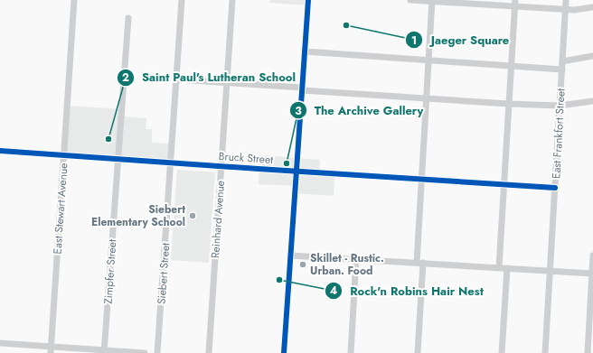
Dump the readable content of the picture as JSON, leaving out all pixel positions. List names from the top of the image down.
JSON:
{
  "streets": {
    "street": [
      "East Frankfort Street",
      "Bruck Street",
      "East Stewart Avenue",
      "Reinhard Avenue",
      "Zimpfer Street",
      "Siebert Street"
    ]
  },
  "crossings": [
    ["East Frankfort Street", "Bruck Street"],
    ["Bruck Street", "East Stewart Avenue"],
    ["Bruck Street", "Reinhard Avenue"],
    ["Bruck Street", "Zimpfer Street"],
    ["Bruck Street", "Siebert Street"]
  ],
  "places": [
    "Jaeger Square",
    "Saint Paul's Lutheran School",
    "The Archive Gallery",
    "Siebert Elementary School",
    "Skillet - Rustic. Urban. Food",
    "Rock'n Robins Hair Nest"
  ]
}
